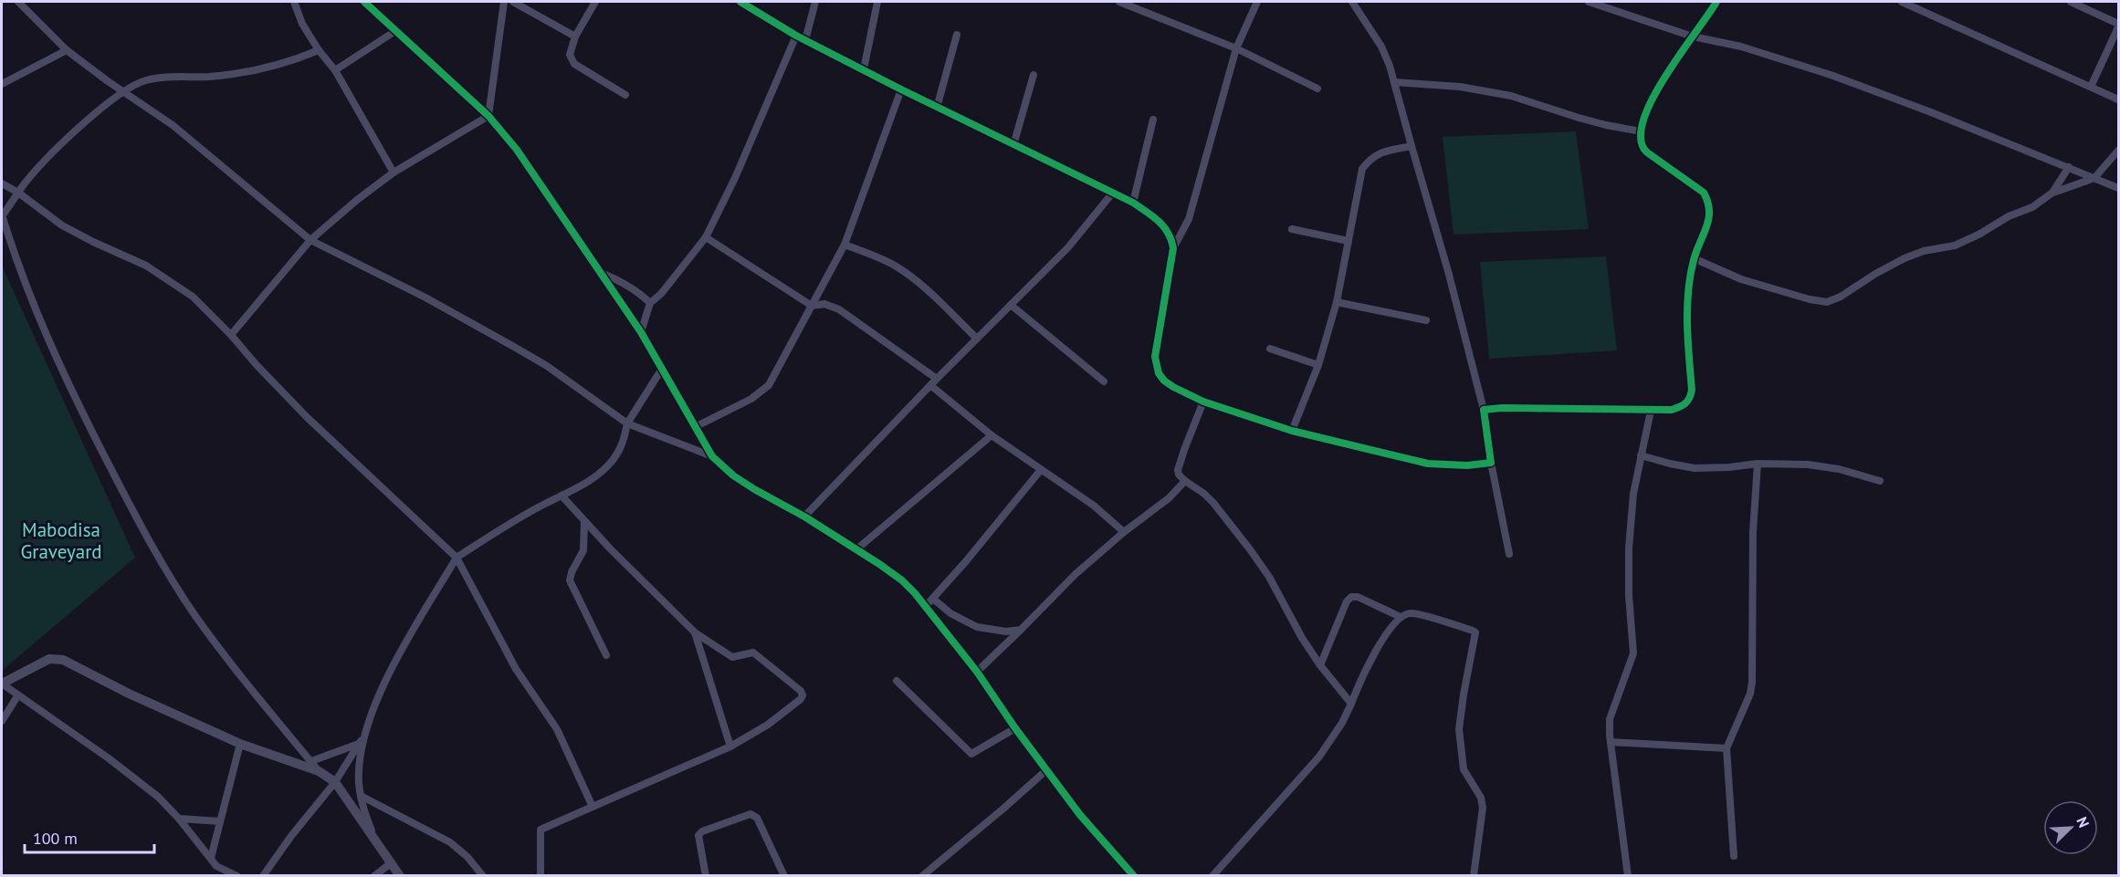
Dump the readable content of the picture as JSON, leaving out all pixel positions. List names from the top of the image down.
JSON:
{
  "parks": ["Mabodisa Graveyard"],
  "scale_bar": "100 m",
  "north": "top right"
}
